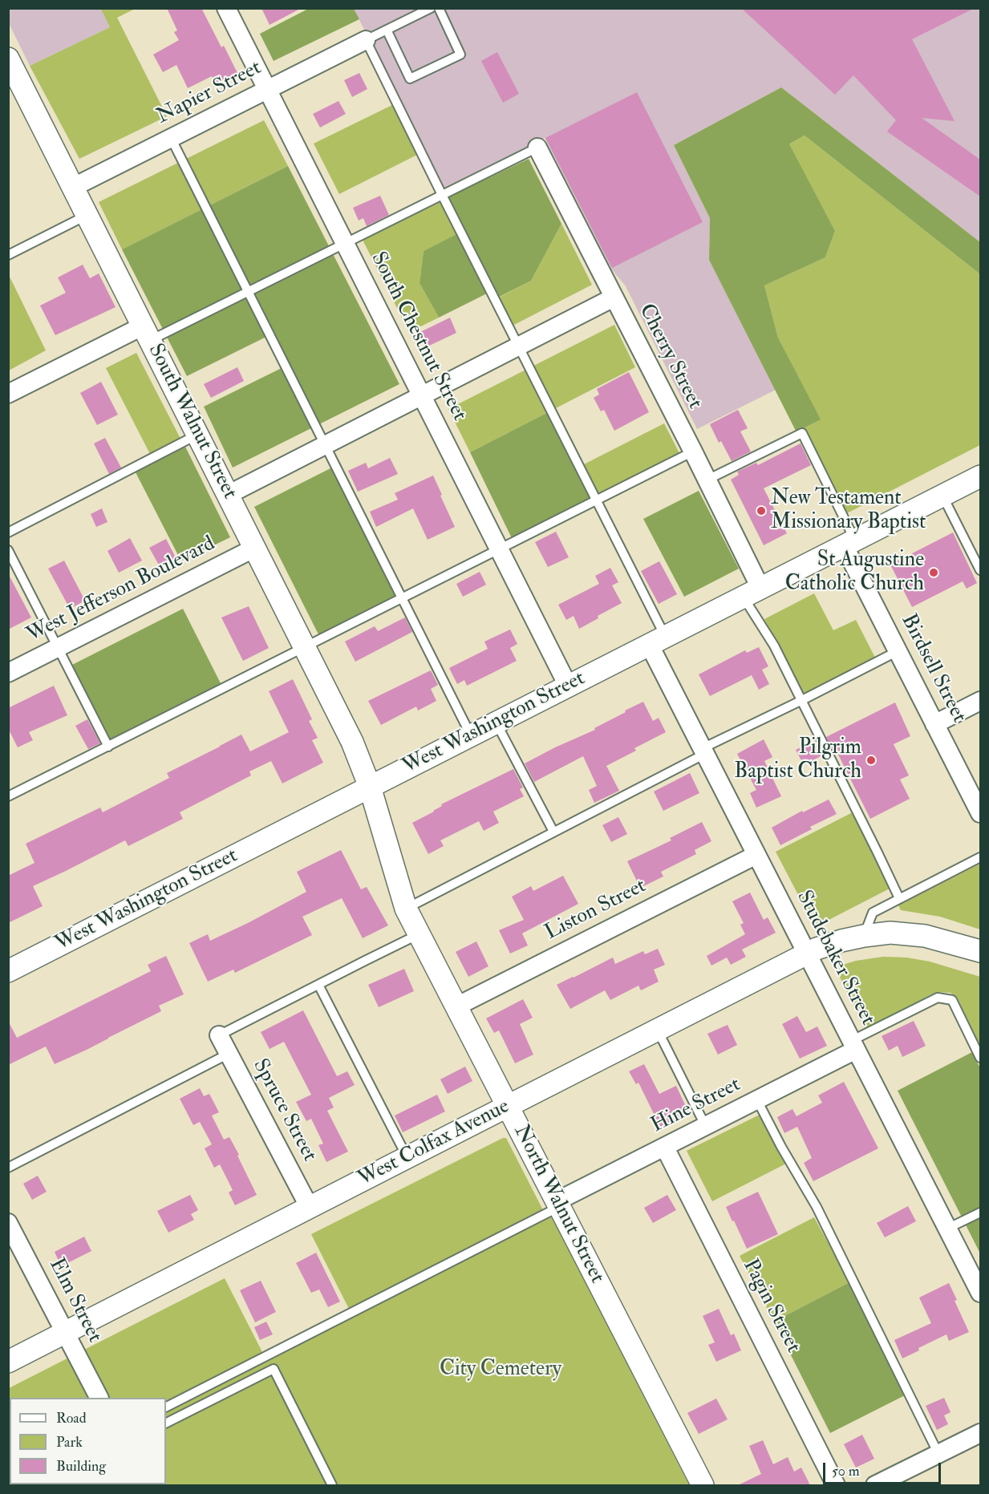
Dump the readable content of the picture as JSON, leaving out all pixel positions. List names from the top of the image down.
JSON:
{
  "streets": {
    "street": [
      "Napier Street",
      "South Chestnut Street",
      "Cherry Street",
      "South Walnut Street",
      "West Jefferson Boulevard",
      "Birdsell Street",
      "West Washington Street",
      "Liston Street",
      "Studebaker Street",
      "Hine Street",
      "Spruce Street",
      "West Colfax Avenue",
      "North Walnut Street",
      "Elm Street",
      "Pagin Street"
    ]
  },
  "crossings": [
    ["Napier Street", "South Chestnut Street"],
    ["Napier Street", "South Walnut Street"],
    ["South Chestnut Street", "West Washington Street"],
    ["Cherry Street", "West Washington Street"],
    ["South Walnut Street", "West Jefferson Boulevard"],
    ["South Walnut Street", "West Washington Street"],
    ["South Walnut Street", "North Walnut Street"],
    ["Birdsell Street", "West Washington Street"],
    ["West Washington Street", "Studebaker Street"],
    ["West Washington Street", "North Walnut Street"],
    ["Liston Street", "Studebaker Street"],
    ["Liston Street", "North Walnut Street"],
    ["Studebaker Street", "Hine Street"],
    ["Studebaker Street", "West Colfax Avenue"],
    ["Hine Street", "North Walnut Street"],
    ["Hine Street", "Pagin Street"],
    ["Spruce Street", "West Colfax Avenue"],
    ["West Colfax Avenue", "North Walnut Street"],
    ["West Colfax Avenue", "Elm Street"]
  ],
  "parks": ["City Cemetery"],
  "places": ["New Testament Missionary Baptist", "St Augustine Catholic Church", "Pilgrim Baptist Church"],
  "legend": ["Road", "Park", "Building"],
  "scale_bar": "50 m"
}
